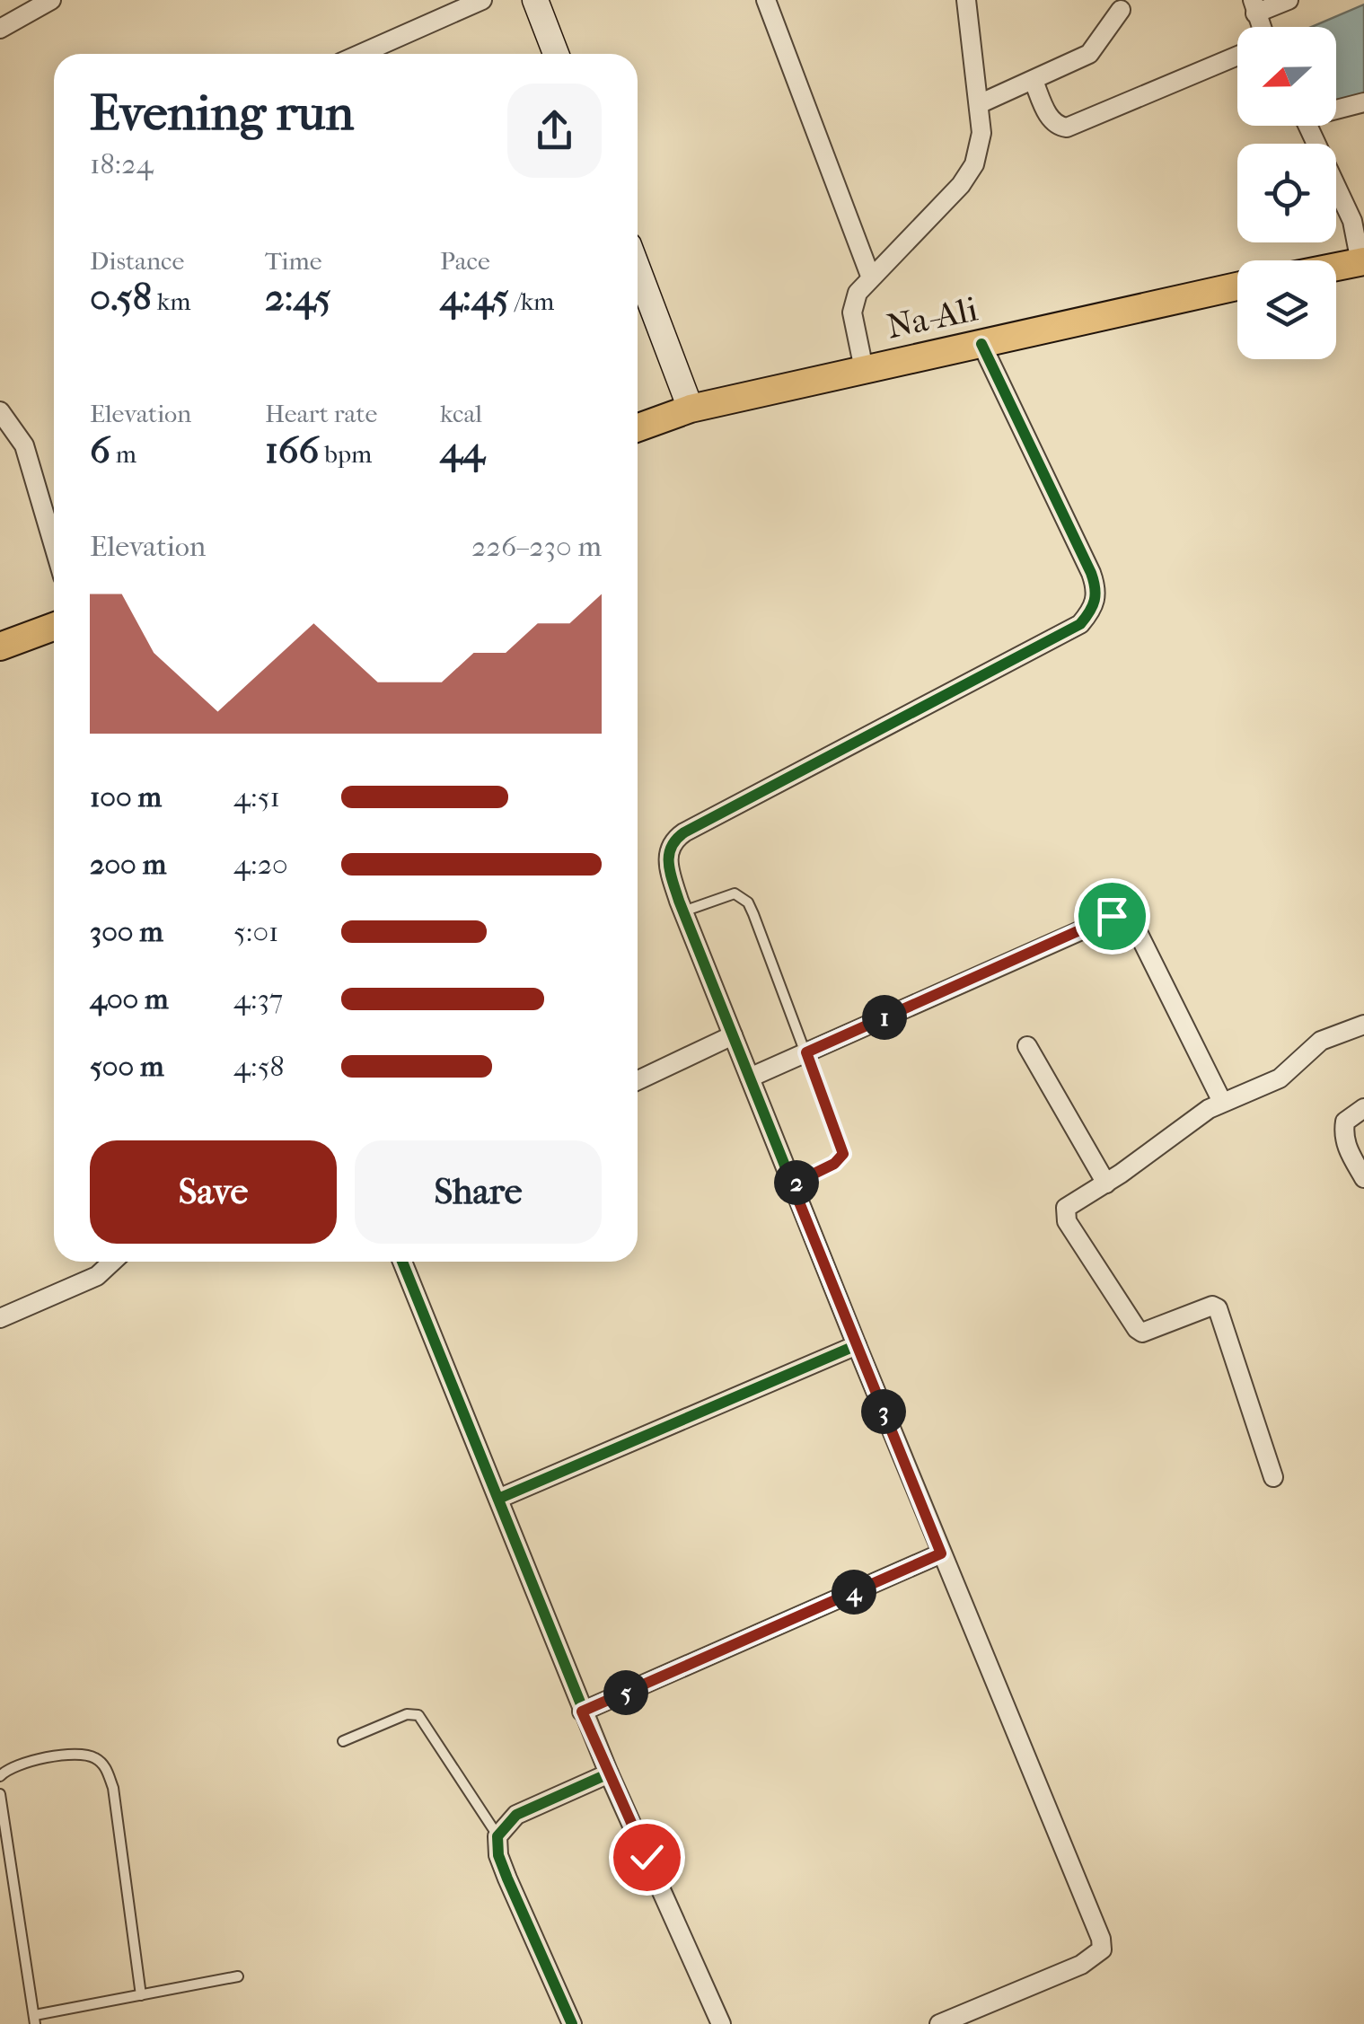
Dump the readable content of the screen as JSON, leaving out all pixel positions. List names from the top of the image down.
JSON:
{
  "streets": {
    "main road": ["Na-Ali"]
  },
  "north": "left",
  "page": {
    "heading": ["Evening run", "18:24"],
    "stats": [
      ["Distance", "0.58 km"],
      ["Time", "2:45"],
      ["Pace", "4:45 /km"],
      ["Elevation", "6 m"],
      ["Heart rate", "166 bpm"],
      ["kcal", "44"]
    ],
    "chart": ["Elevation", "226–230 m"],
    "list": [
      {
        "name": "100 m",
        "note": "4:51"
      },
      {
        "name": "200 m",
        "note": "4:20"
      },
      {
        "name": "300 m",
        "note": "5:01"
      },
      {
        "name": "400 m",
        "note": "4:37"
      },
      {
        "name": "500 m",
        "note": "4:58"
      }
    ],
    "pins": [
      "1",
      "2",
      "3",
      "4",
      "5"
    ],
    "buttons": ["Save", "Share"]
  }
}
